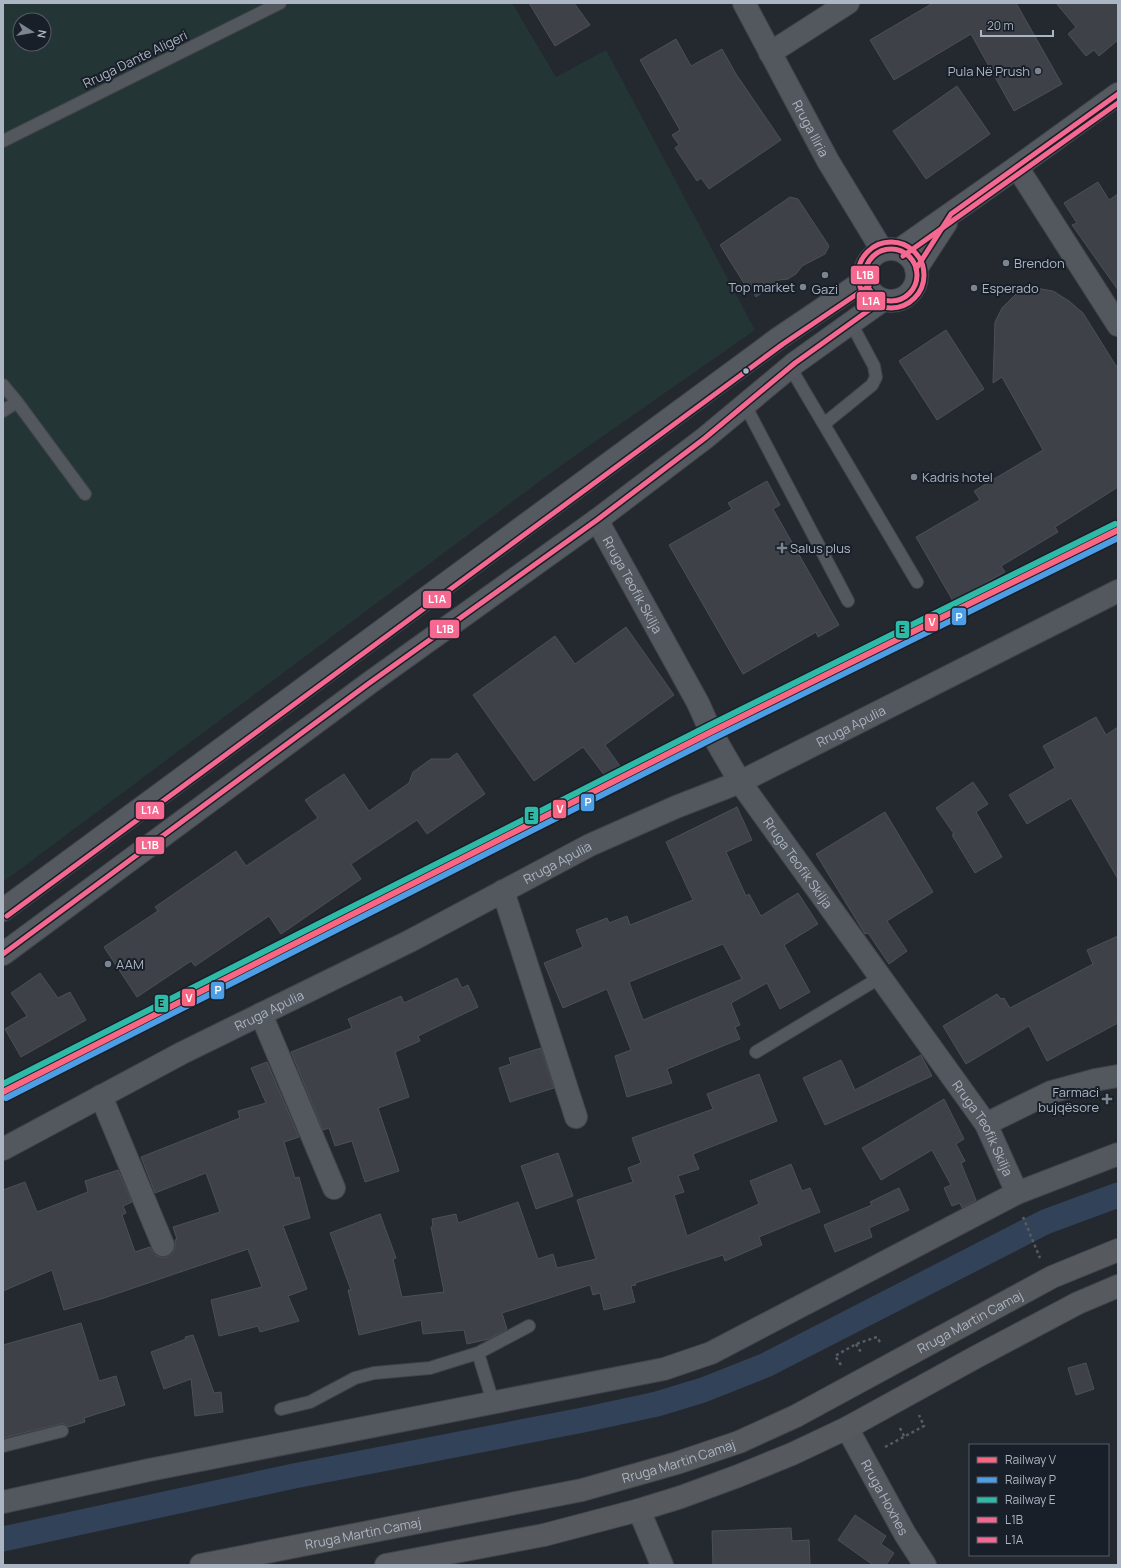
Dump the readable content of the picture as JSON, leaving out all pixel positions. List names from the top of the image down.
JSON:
{
  "streets": {
    "highway": ["Rruga Martin Camaj"],
    "street": [
      "Rruga Iliria",
      "Rruga Teofik Skilja",
      "Rruga Apulia",
      "Rruga Hoxhes"
    ],
    "lane": ["Rruga Dante Aligeri"]
  },
  "crossings": [
    ["Rruga Teofik Skilja", "Rruga Apulia"]
  ],
  "places": {
    "other": [
      "Pula Në Prush",
      "Brendon",
      "Gazi",
      "Top market",
      "Esperado",
      "Kadris hotel",
      "AAM"
    ],
    "health": ["Salus plus", "Farmaci bujqësore"]
  },
  "lines": [
    "transit line L1B",
    "transit line L1A",
    "rail line E",
    "rail line V",
    "rail line P"
  ],
  "legend": [
    "Railway V",
    "Railway P",
    "Railway E",
    "L1B",
    "L1A"
  ],
  "scale_bar": "20 m",
  "north": "right"
}
